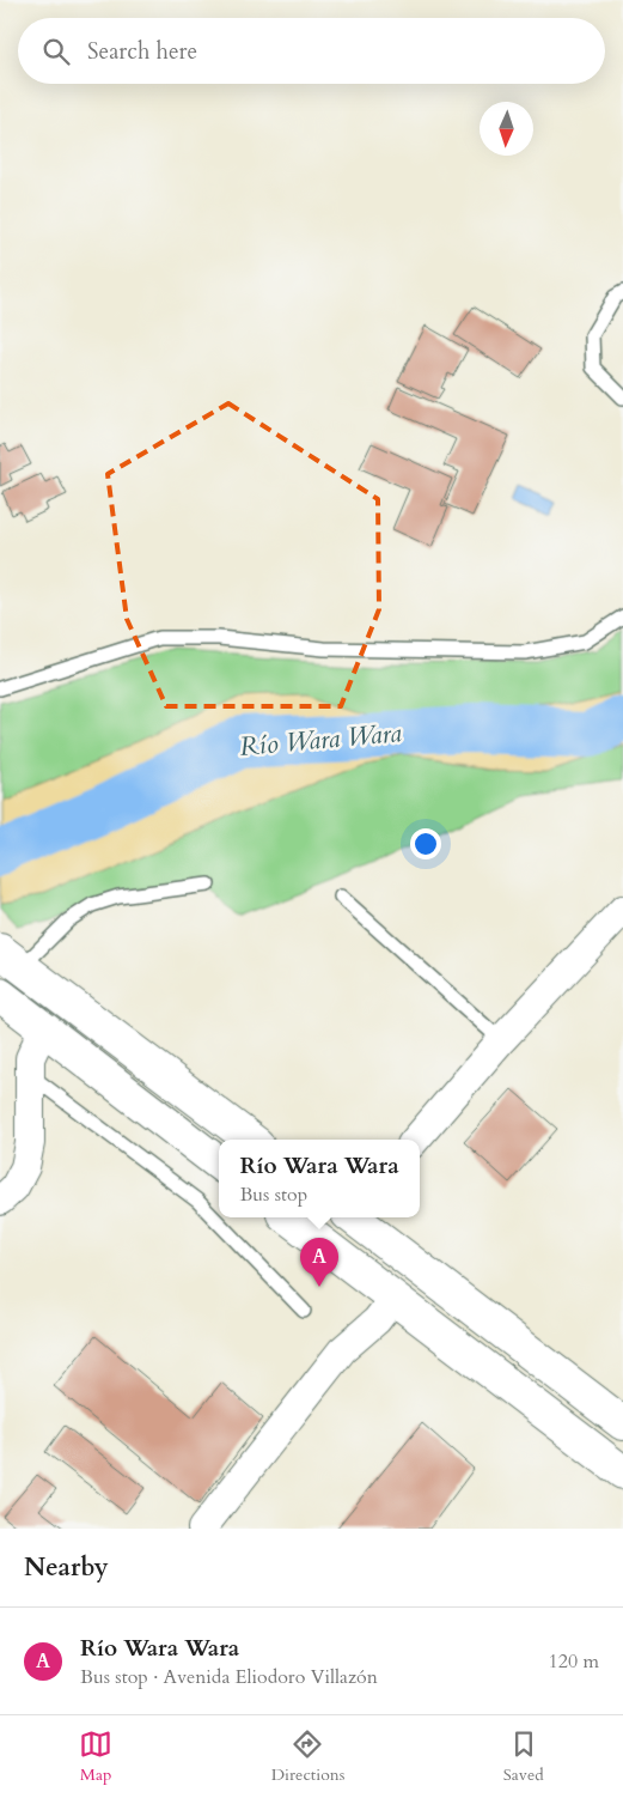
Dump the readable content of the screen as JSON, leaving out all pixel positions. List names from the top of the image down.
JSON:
{
  "water": ["Río Wara Wara"],
  "north": "bottom",
  "page": {
    "search": "Search here",
    "popup": ["Río Wara Wara", "Bus stop"],
    "pins": "A",
    "heading": "Nearby",
    "list": [
      {
        "mark": "A",
        "name": "Río Wara Wara",
        "note": "Bus stop · Avenida Eliodoro Villazón",
        "value": "120 m"
      }
    ],
    "nav": ["Map", "Directions", "Saved"]
  }
}
